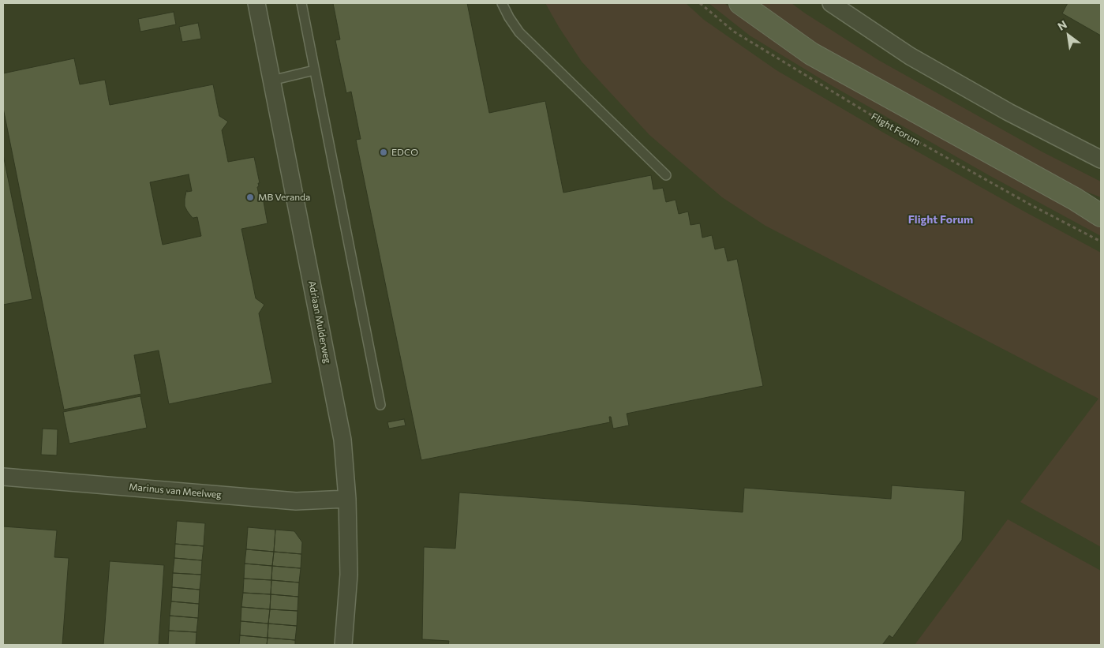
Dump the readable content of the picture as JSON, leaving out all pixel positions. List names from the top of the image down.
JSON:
{
  "streets": {
    "street": ["Adriaan Mulderweg", "Marinus van Meelweg"],
    "path": ["Flight Forum"]
  },
  "crossings": [
    ["Adriaan Mulderweg", "Marinus van Meelweg"]
  ],
  "districts": ["Flight Forum"],
  "places": ["EDCO", "MB Veranda"],
  "north": "top left"
}
